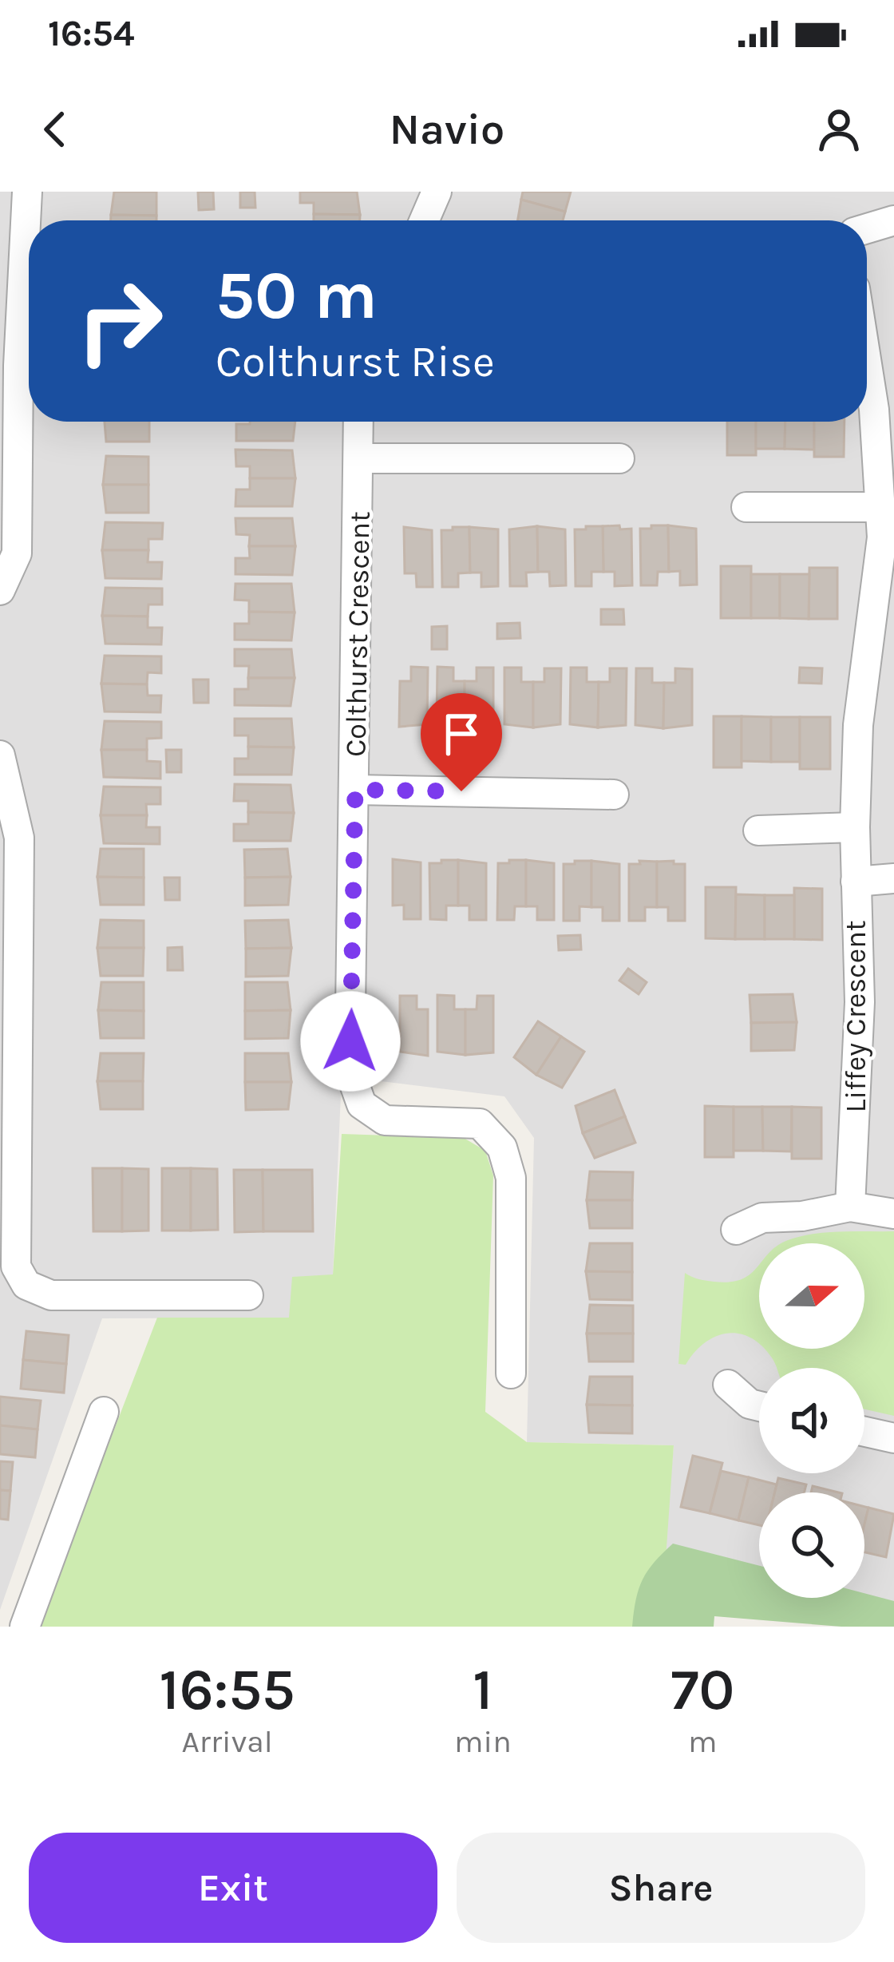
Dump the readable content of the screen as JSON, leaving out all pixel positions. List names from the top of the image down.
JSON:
{
  "streets": {
    "street": ["Colthurst Crescent", "Liffey Crescent"]
  },
  "north": "right",
  "page": {
    "status": "16:54",
    "header": "Navio",
    "turn": ["50 m", "Colthurst Rise"],
    "eta": [
      "16:55",
      "Arrival",
      "1",
      "min",
      "70",
      "m"
    ],
    "buttons": ["Exit", "Share"]
  }
}
